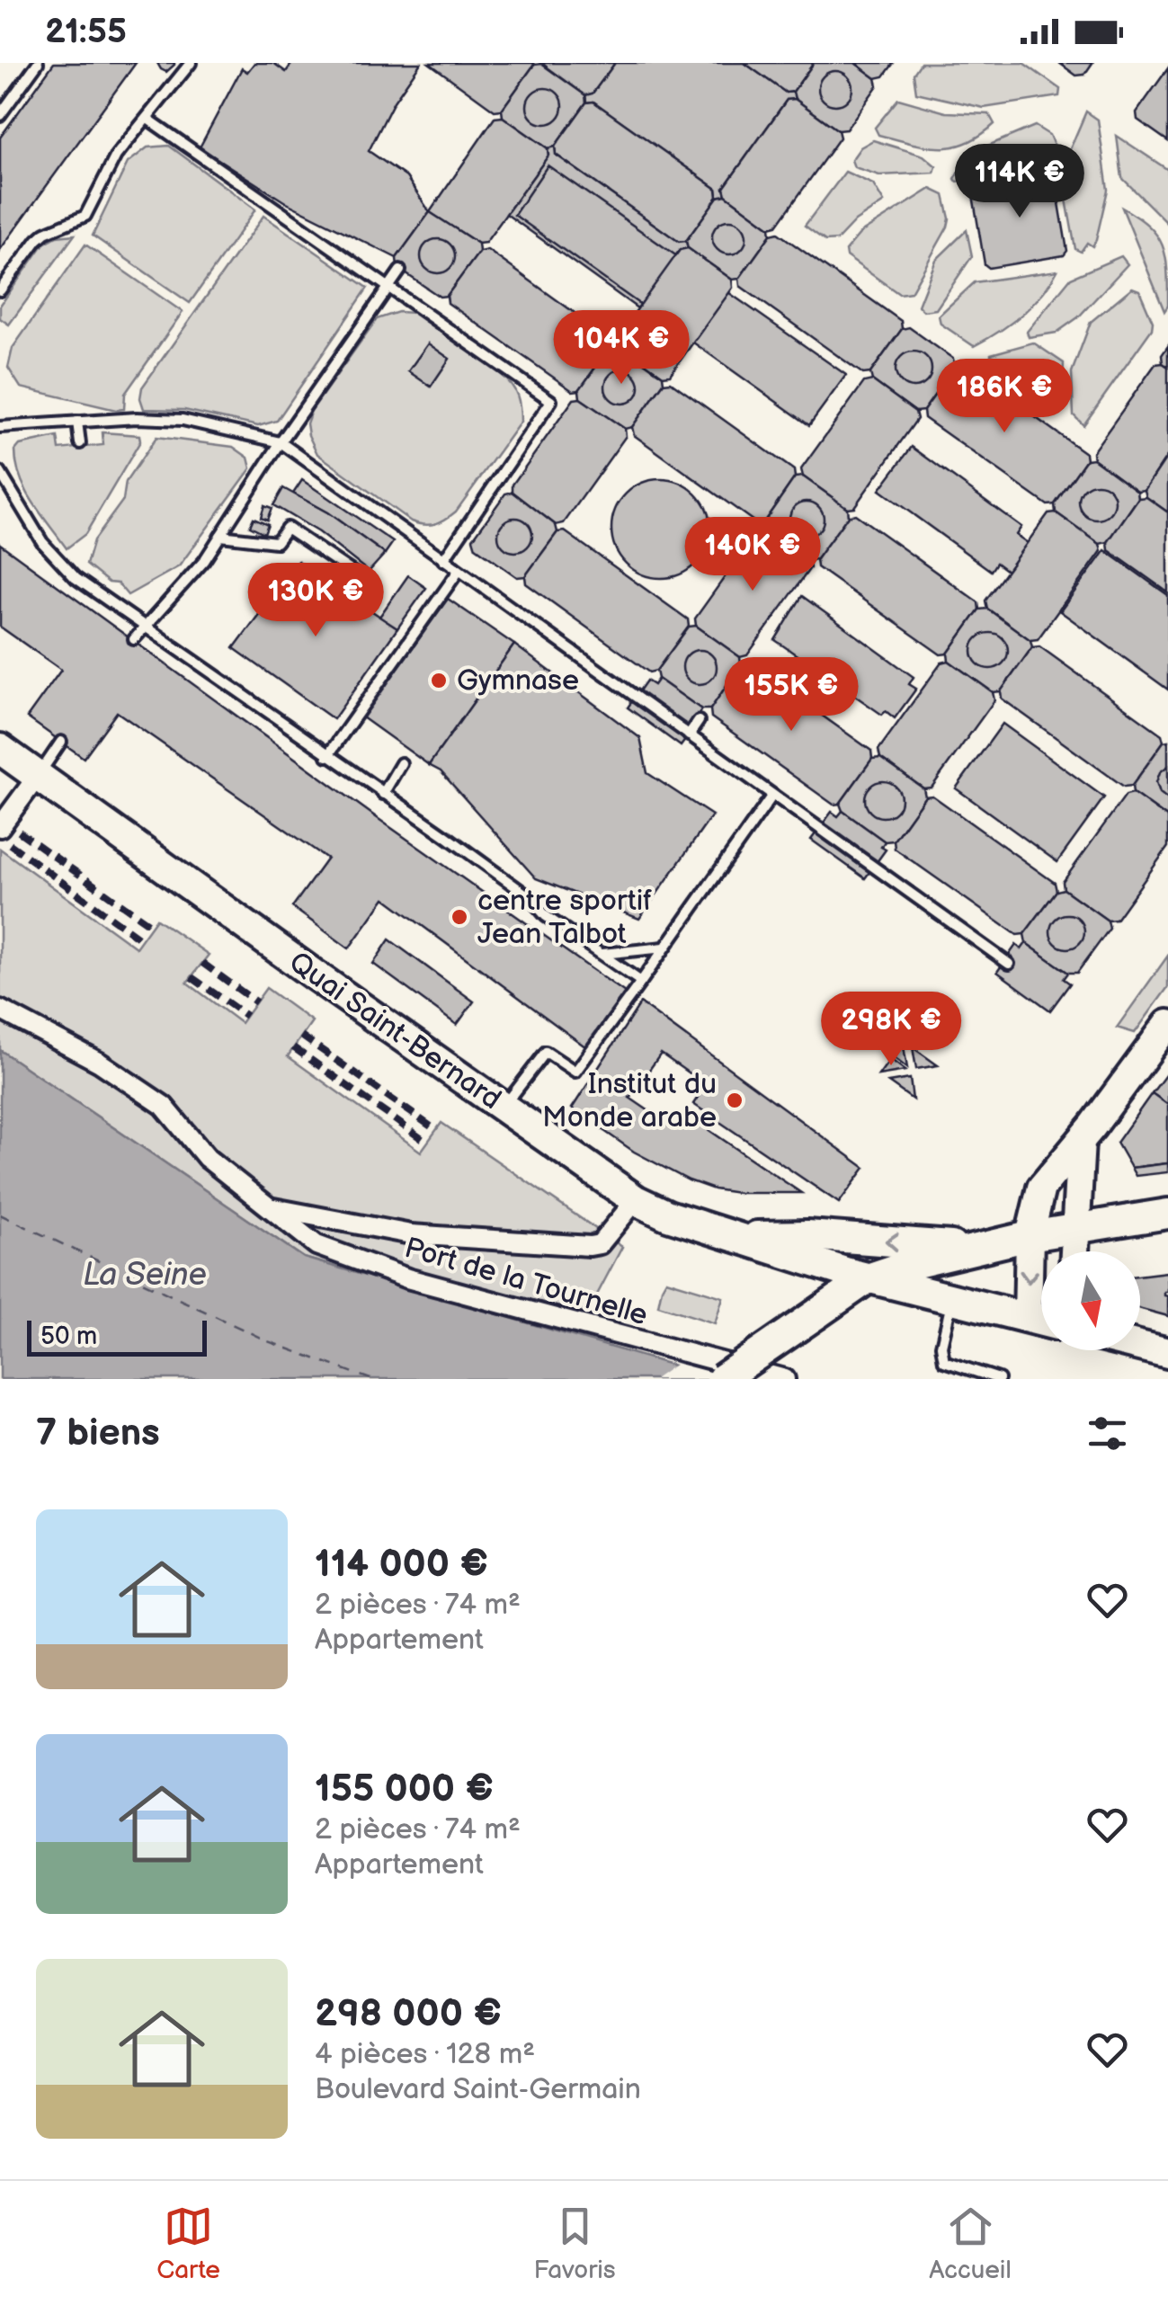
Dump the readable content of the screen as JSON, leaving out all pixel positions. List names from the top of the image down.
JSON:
{
  "streets": {
    "main road": ["Quai Saint-Bernard"],
    "street": ["Port de la Tournelle"]
  },
  "water": ["La Seine"],
  "places": ["Gymnase", "centre sportif Jean Talbot", "Institut du Monde arabe"],
  "scale_bar": "50 m",
  "north": "bottom",
  "page": {
    "status": "21:55",
    "price": [
      "114K €",
      "104K €",
      "186K €",
      "140K €",
      "130K €",
      "155K €",
      "298K €"
    ],
    "scale": "50 m",
    "heading": "7 biens",
    "list": [
      {
        "name": "114 000 €",
        "note": "2 pièces · 74 m² · Appartement"
      },
      {
        "name": "155 000 €",
        "note": "2 pièces · 74 m² · Appartement"
      },
      {
        "name": "298 000 €",
        "note": "4 pièces · 128 m² · Boulevard Saint-Germain"
      }
    ],
    "tabs": ["Carte", "Favoris", "Accueil"]
  }
}
